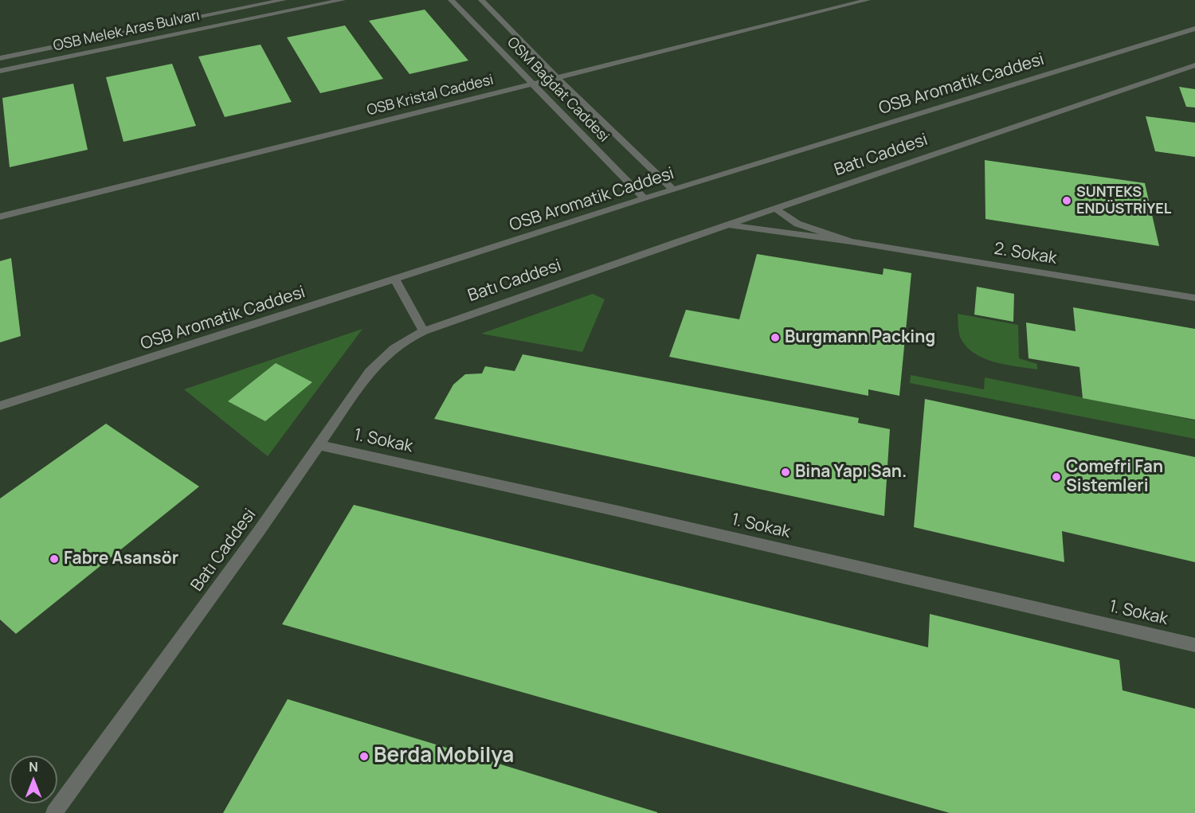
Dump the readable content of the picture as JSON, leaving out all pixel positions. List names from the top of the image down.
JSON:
{
  "streets": {
    "street": [
      "OSB Melek Aras Bulvarı",
      "OSB Aromatik Caddesi",
      "OSM Bağdat Caddesi",
      "OSB Kristal Caddesi",
      "Batı Caddesi",
      "2. Sokak",
      "1. Sokak"
    ]
  },
  "crossings": [
    ["OSB Aromatik Caddesi", "OSM Bağdat Caddesi"],
    ["OSM Bağdat Caddesi", "OSB Kristal Caddesi"],
    ["Batı Caddesi", "2. Sokak"],
    ["Batı Caddesi", "1. Sokak"]
  ],
  "places": [
    "SUNTEKS ENDÜSTRİYEL",
    "Burgmann Packing",
    "Bina Yapı San.",
    "Comefri Fan Sistemleri",
    "Fabre Asansör",
    "Berda Mobilya"
  ],
  "north": "top"
}
